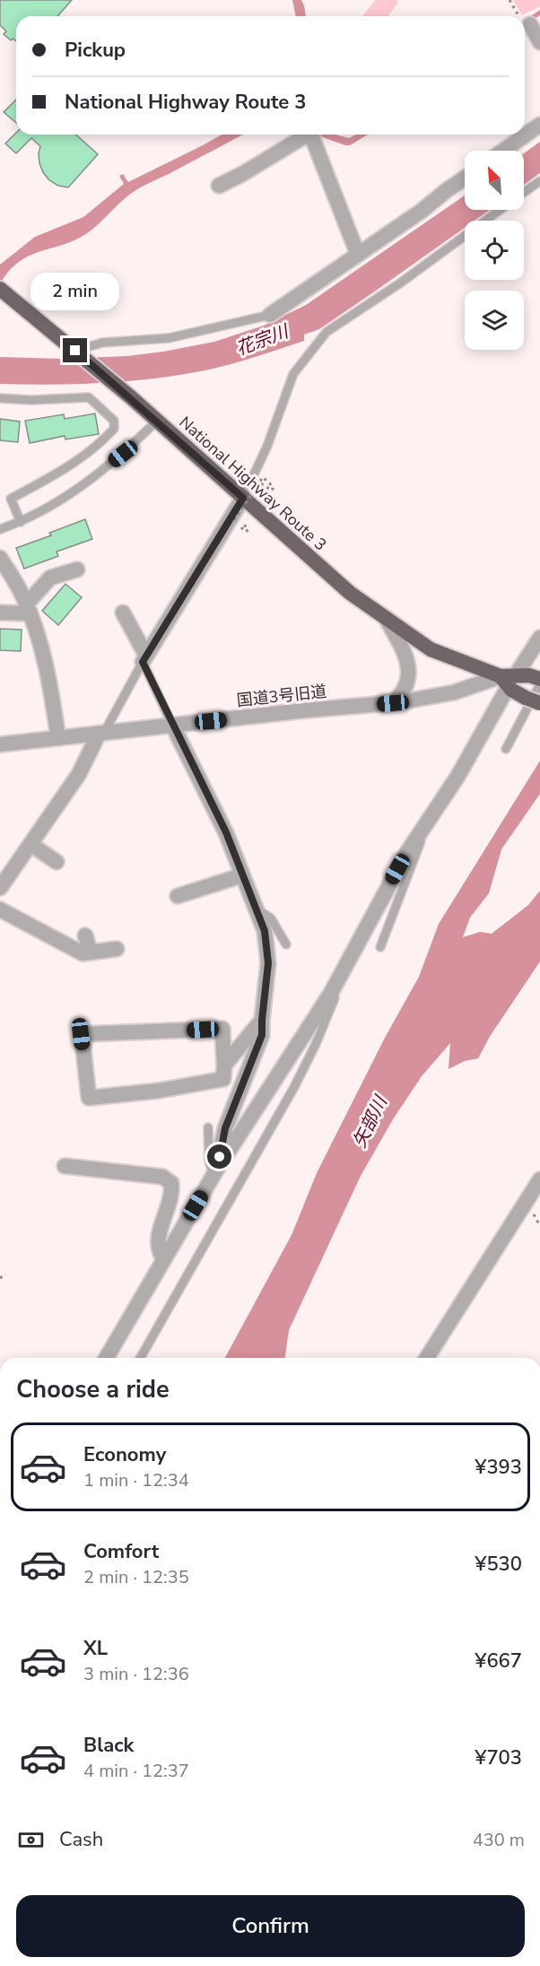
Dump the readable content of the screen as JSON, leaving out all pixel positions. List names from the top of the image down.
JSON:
{
  "streets": {
    "highway": ["National Highway Route 3"],
    "street": ["国道3号旧道"]
  },
  "crossings": [
    ["National Highway Route 3", "国道3号旧道"]
  ],
  "water": ["花宗川", "矢部川"],
  "north": "top left",
  "page": {
    "banner": ["Pickup", "National Highway Route 3"],
    "bubble": "2 min",
    "heading": "Choose a ride",
    "list": [
      {
        "name": "Economy",
        "note": "1 min · 12:34",
        "value": "¥393"
      },
      {
        "name": "Comfort",
        "note": "2 min · 12:35",
        "value": "¥530"
      },
      {
        "name": "XL",
        "note": "3 min · 12:36",
        "value": "¥667"
      },
      {
        "name": "Black",
        "note": "4 min · 12:37",
        "value": "¥703"
      }
    ],
    "pay": ["Cash", "430 m"],
    "buttons": "Confirm"
  }
}
